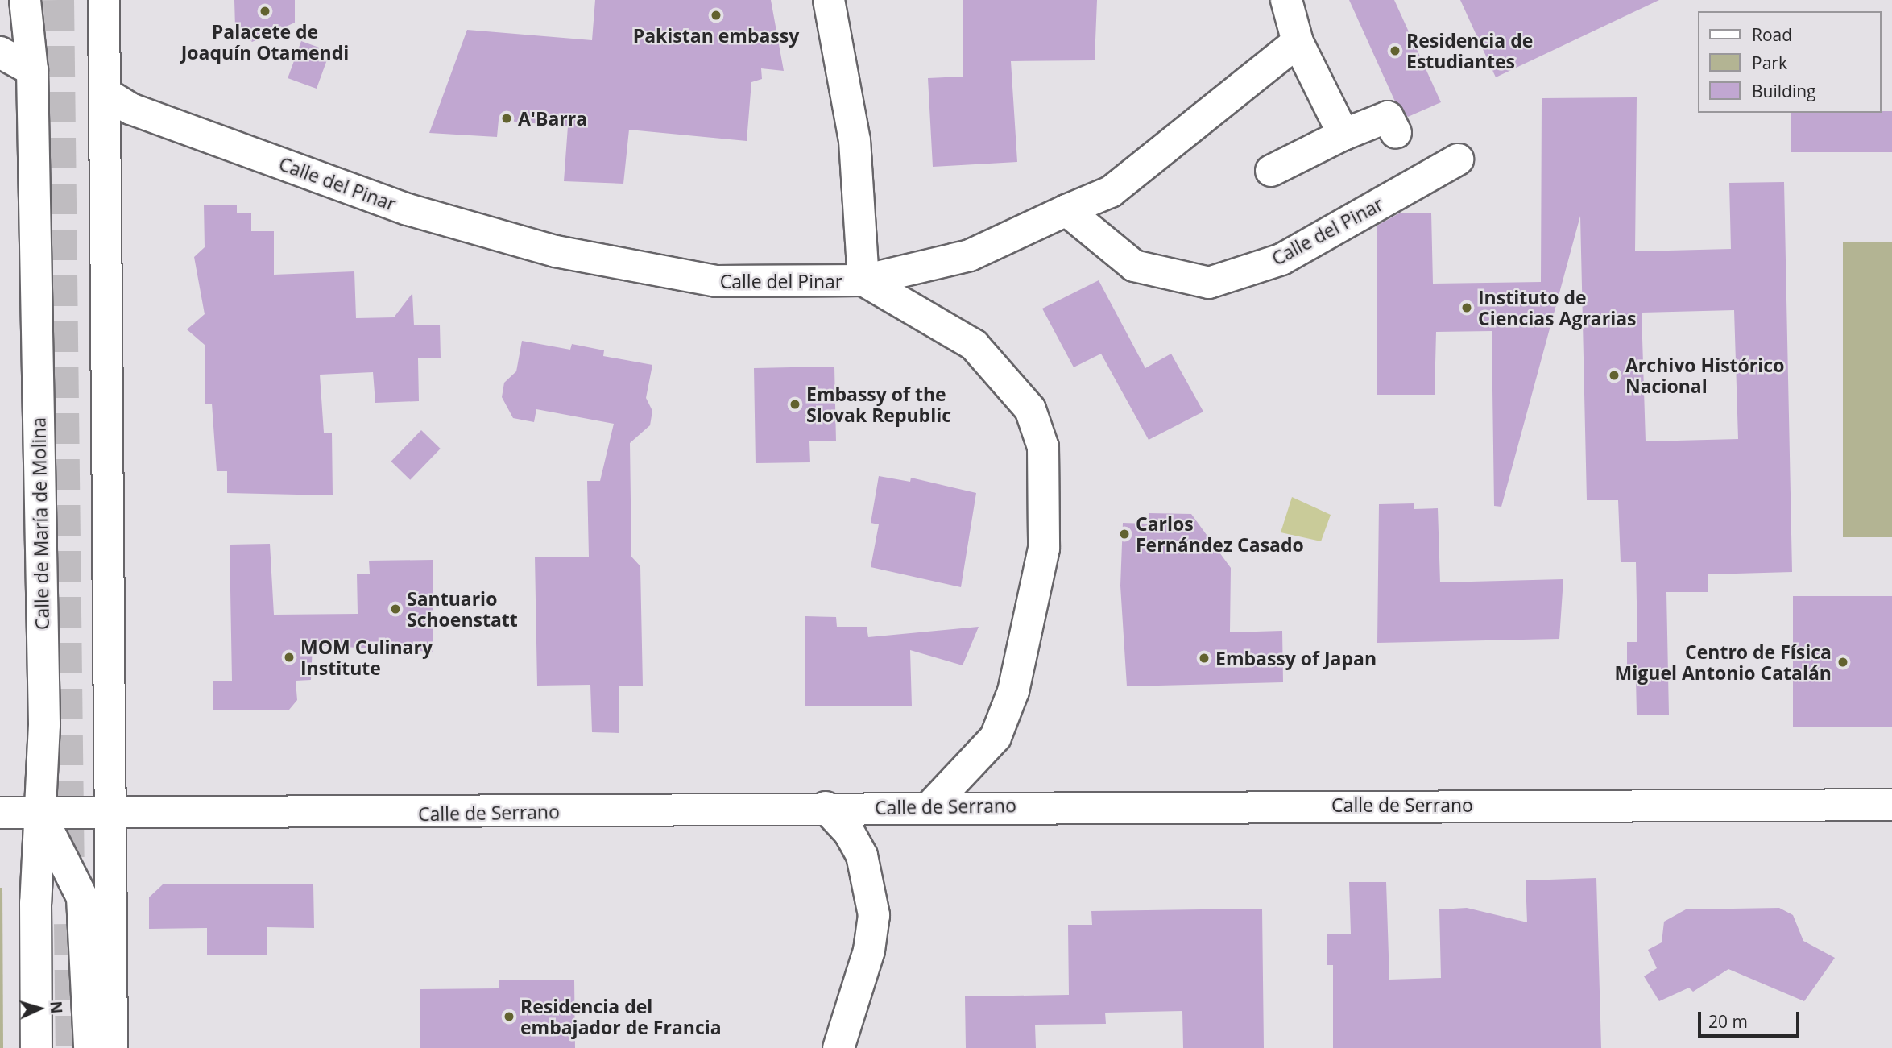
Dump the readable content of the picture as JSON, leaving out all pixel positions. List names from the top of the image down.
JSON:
{
  "streets": {
    "main road": ["Calle del Pinar", "Calle de María de Molina", "Calle de Serrano"]
  },
  "crossings": [
    ["Calle de María de Molina", "Calle de Serrano"]
  ],
  "places": [
    "Palacete de Joaquín Otamendi",
    "Pakistan embassy",
    "Residencia de Estudiantes",
    "A'Barra",
    "Instituto de Ciencias Agrarias",
    "Archivo Histórico Nacional",
    "Embassy of the Slovak Republic",
    "Carlos Fernández Casado",
    "Santuario Schoenstatt",
    "MOM Culinary Institute",
    "Embassy of Japan",
    "Centro de Física Miguel Antonio Catalán",
    "Residencia del embajador de Francia"
  ],
  "legend": ["Road", "Park", "Building"],
  "scale_bar": "20 m",
  "north": "right"
}
